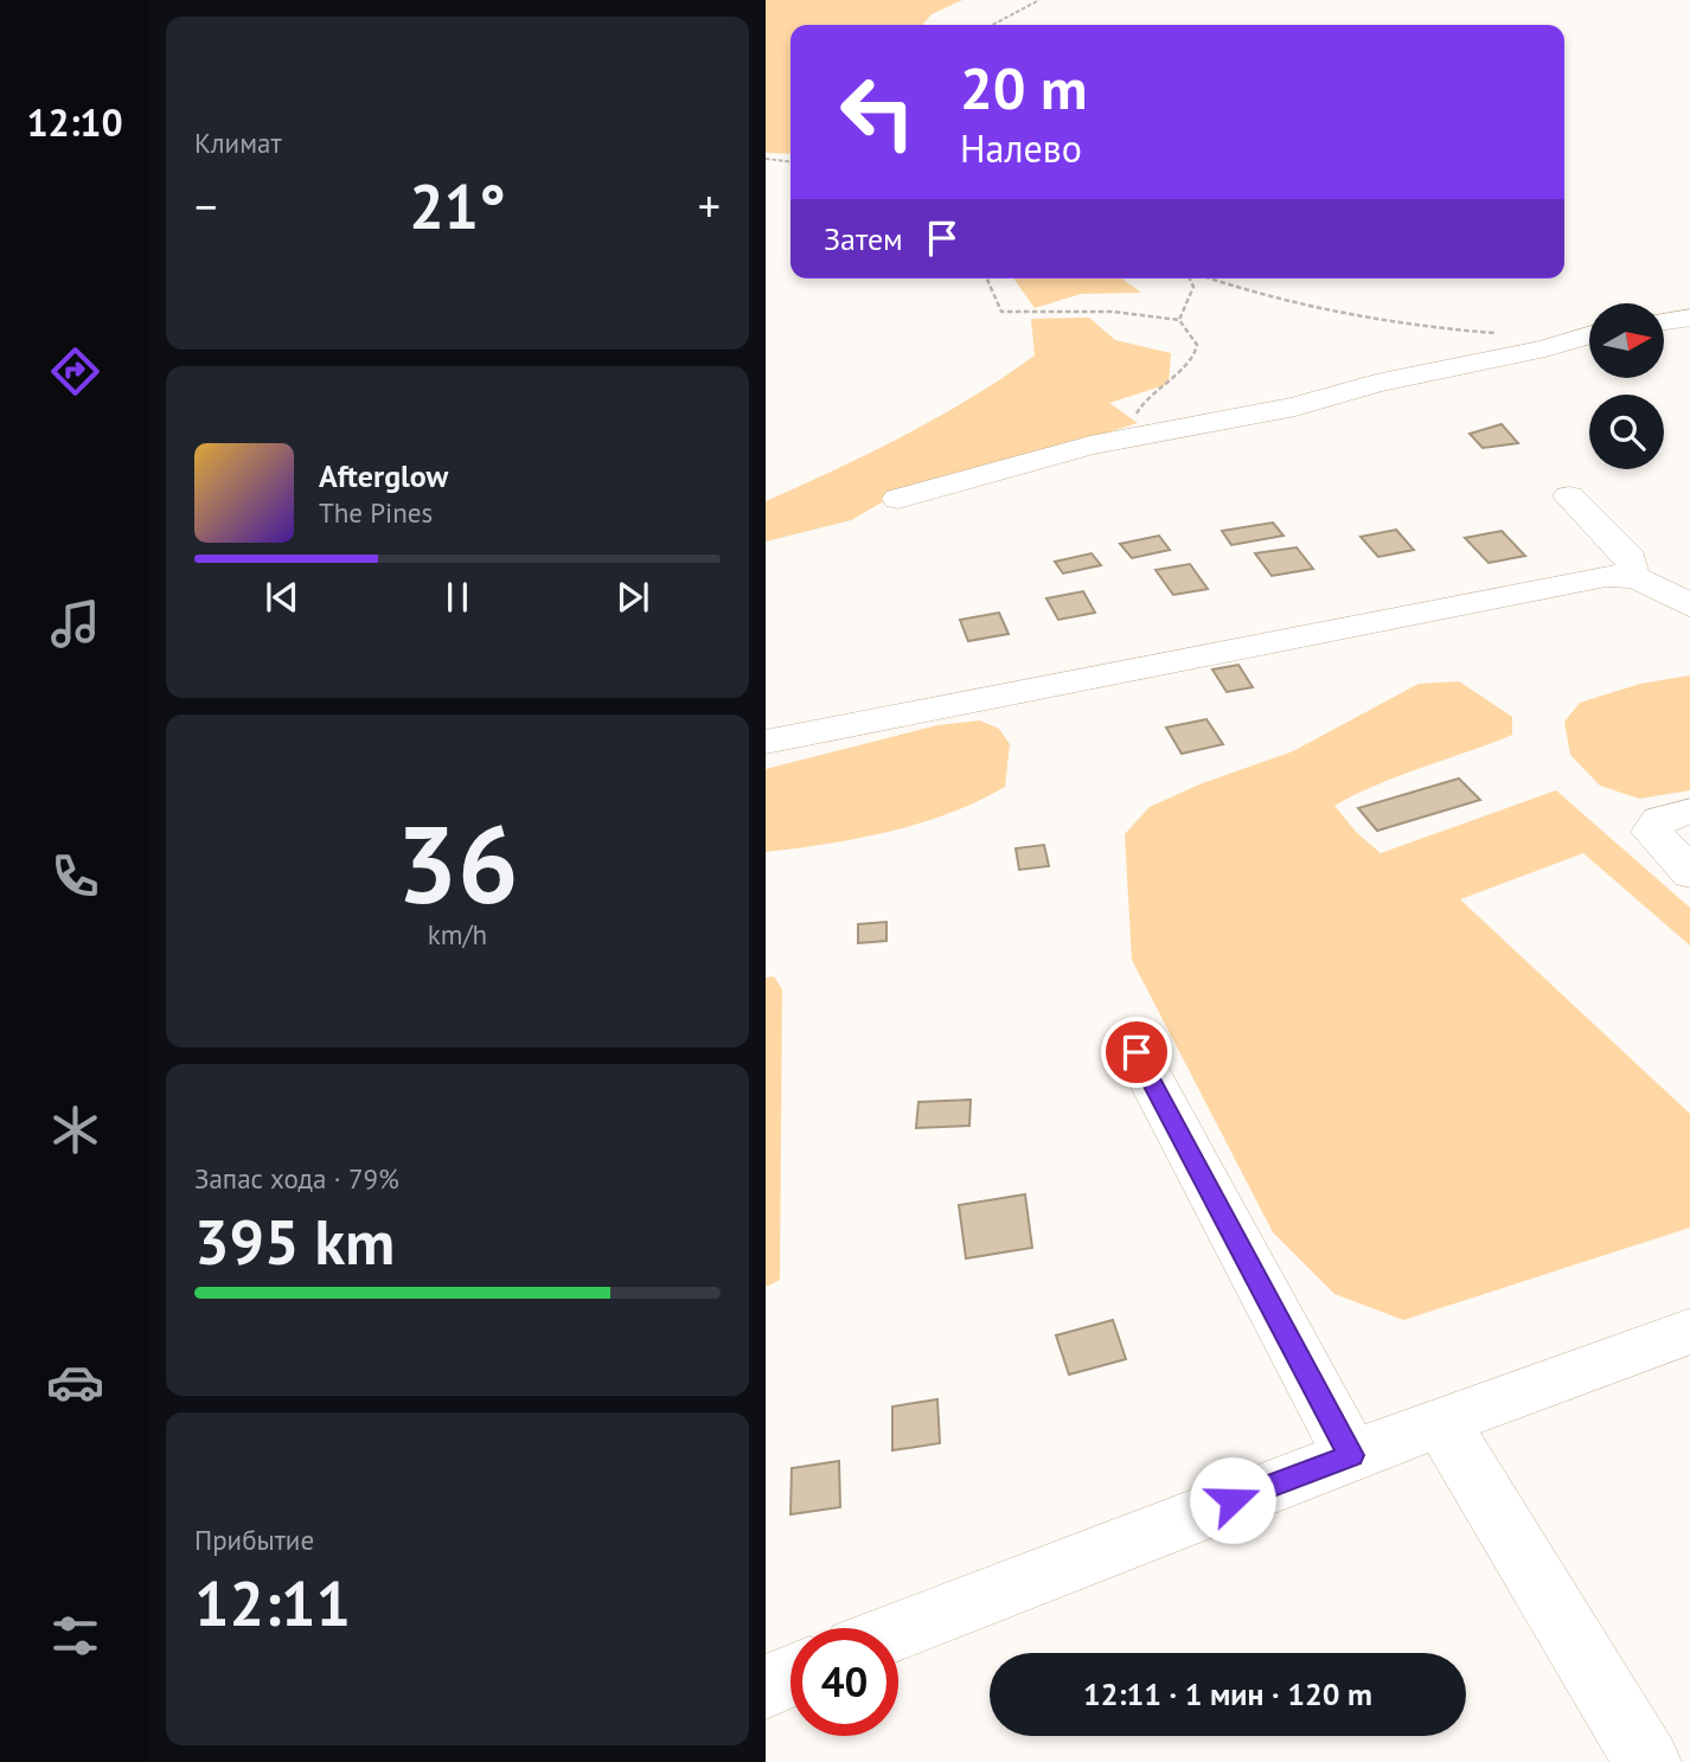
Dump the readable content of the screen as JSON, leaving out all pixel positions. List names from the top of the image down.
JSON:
{
  "north": "right",
  "page": {
    "tabs": "12:10",
    "tile": [
      "Климат",
      ["36", "km/h"],
      ["Запас хода · 79%", "395 km"],
      ["Прибытие", "12:11"]
    ],
    "turn": ["20 m", "Налево"],
    "heat": ["−", "21°", "+"],
    "then": "Затем",
    "song": ["Afterglow", "The Pines"],
    "limit": "40",
    "trip": "12:11 · 1 мин · 120 m"
  }
}
